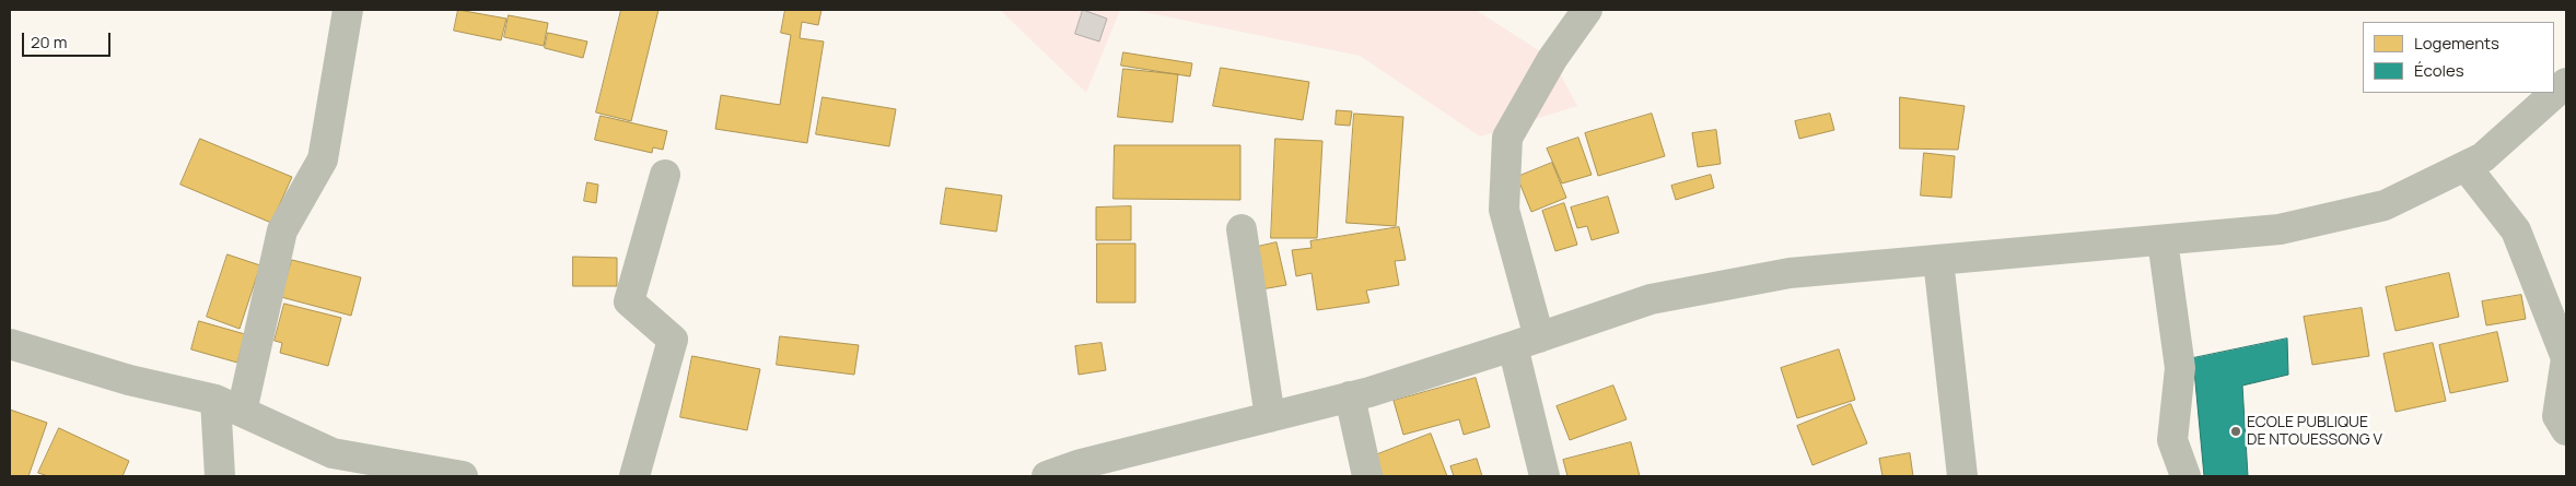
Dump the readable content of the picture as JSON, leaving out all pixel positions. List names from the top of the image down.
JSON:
{
  "places": ["ECOLE PUBLIQUE DE NTOUESSONG V"],
  "legend": ["Logements", "Écoles"],
  "scale_bar": "20 m"
}
